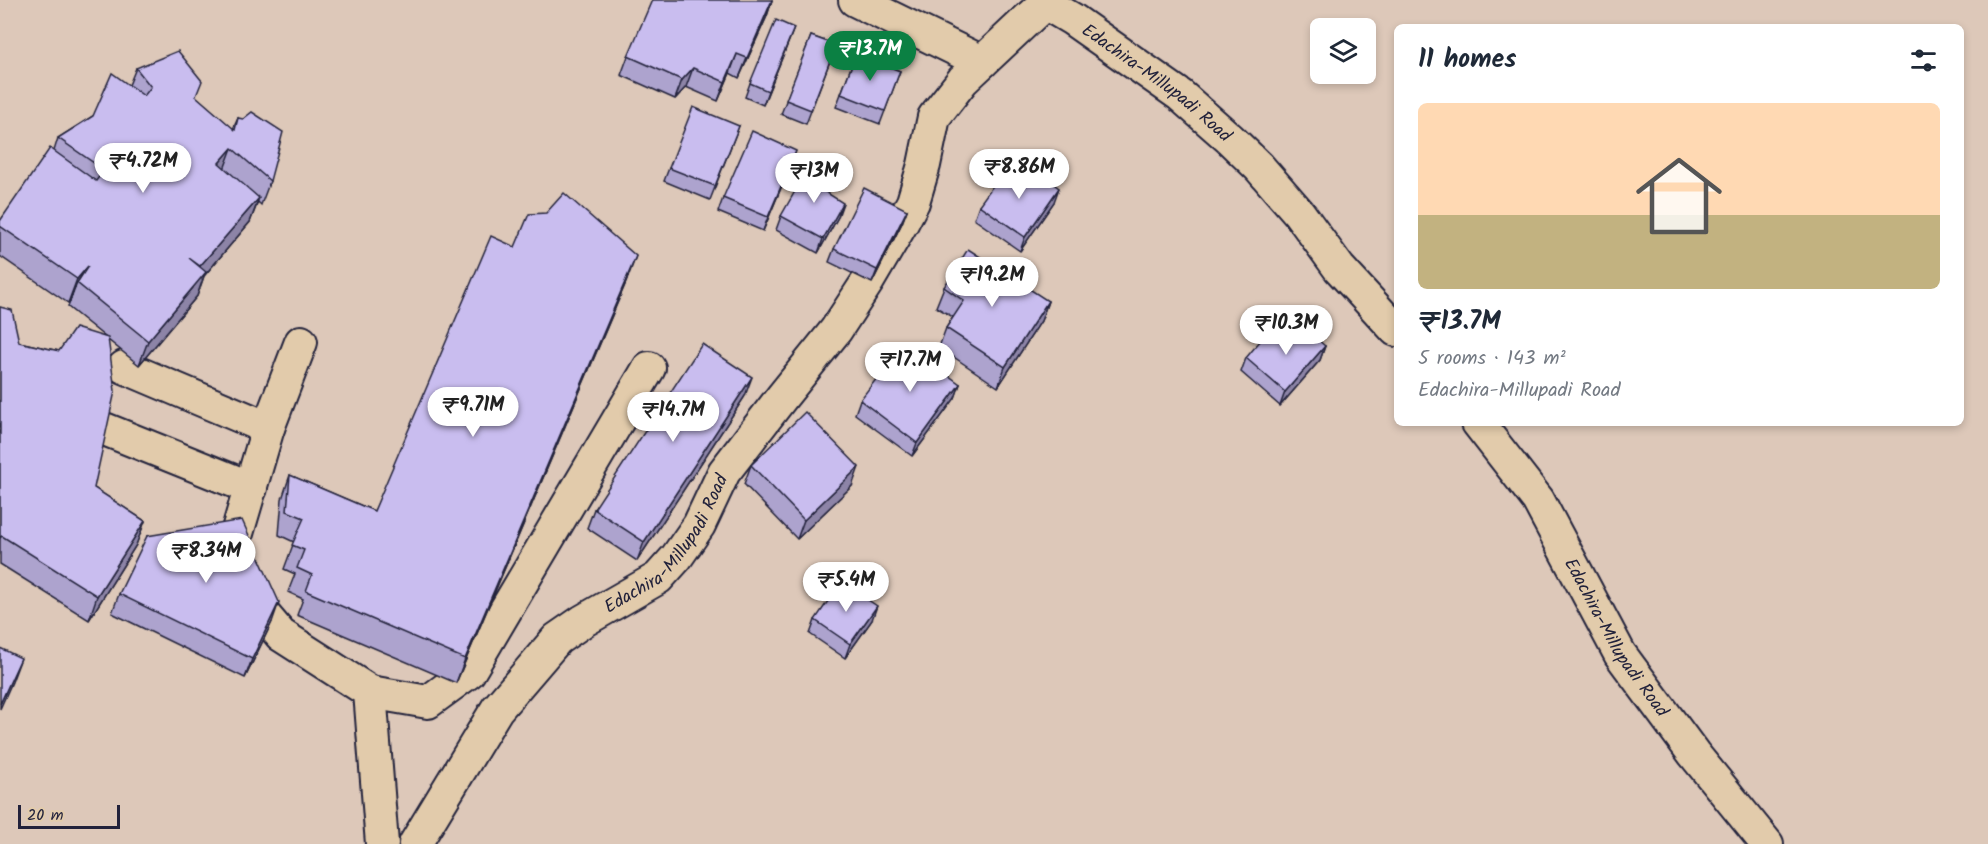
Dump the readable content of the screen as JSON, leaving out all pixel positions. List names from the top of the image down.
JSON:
{
  "streets": {
    "street": ["Edachira-Millupadi Road"]
  },
  "scale_bar": "20 m",
  "page": {
    "heading": "11 homes",
    "price": [
      "₹13.7M",
      "₹4.72M",
      "₹8.86M",
      "₹13M",
      "₹19.2M",
      "₹10.3M",
      "₹17.7M",
      "₹9.71M",
      "₹14.7M",
      "₹8.34M",
      "₹5.4M"
    ],
    "list": [
      {
        "name": "₹13.7M",
        "note": "5 rooms · 143 m² · Edachira-Millupadi Road"
      }
    ],
    "scale": "20 m"
  }
}
